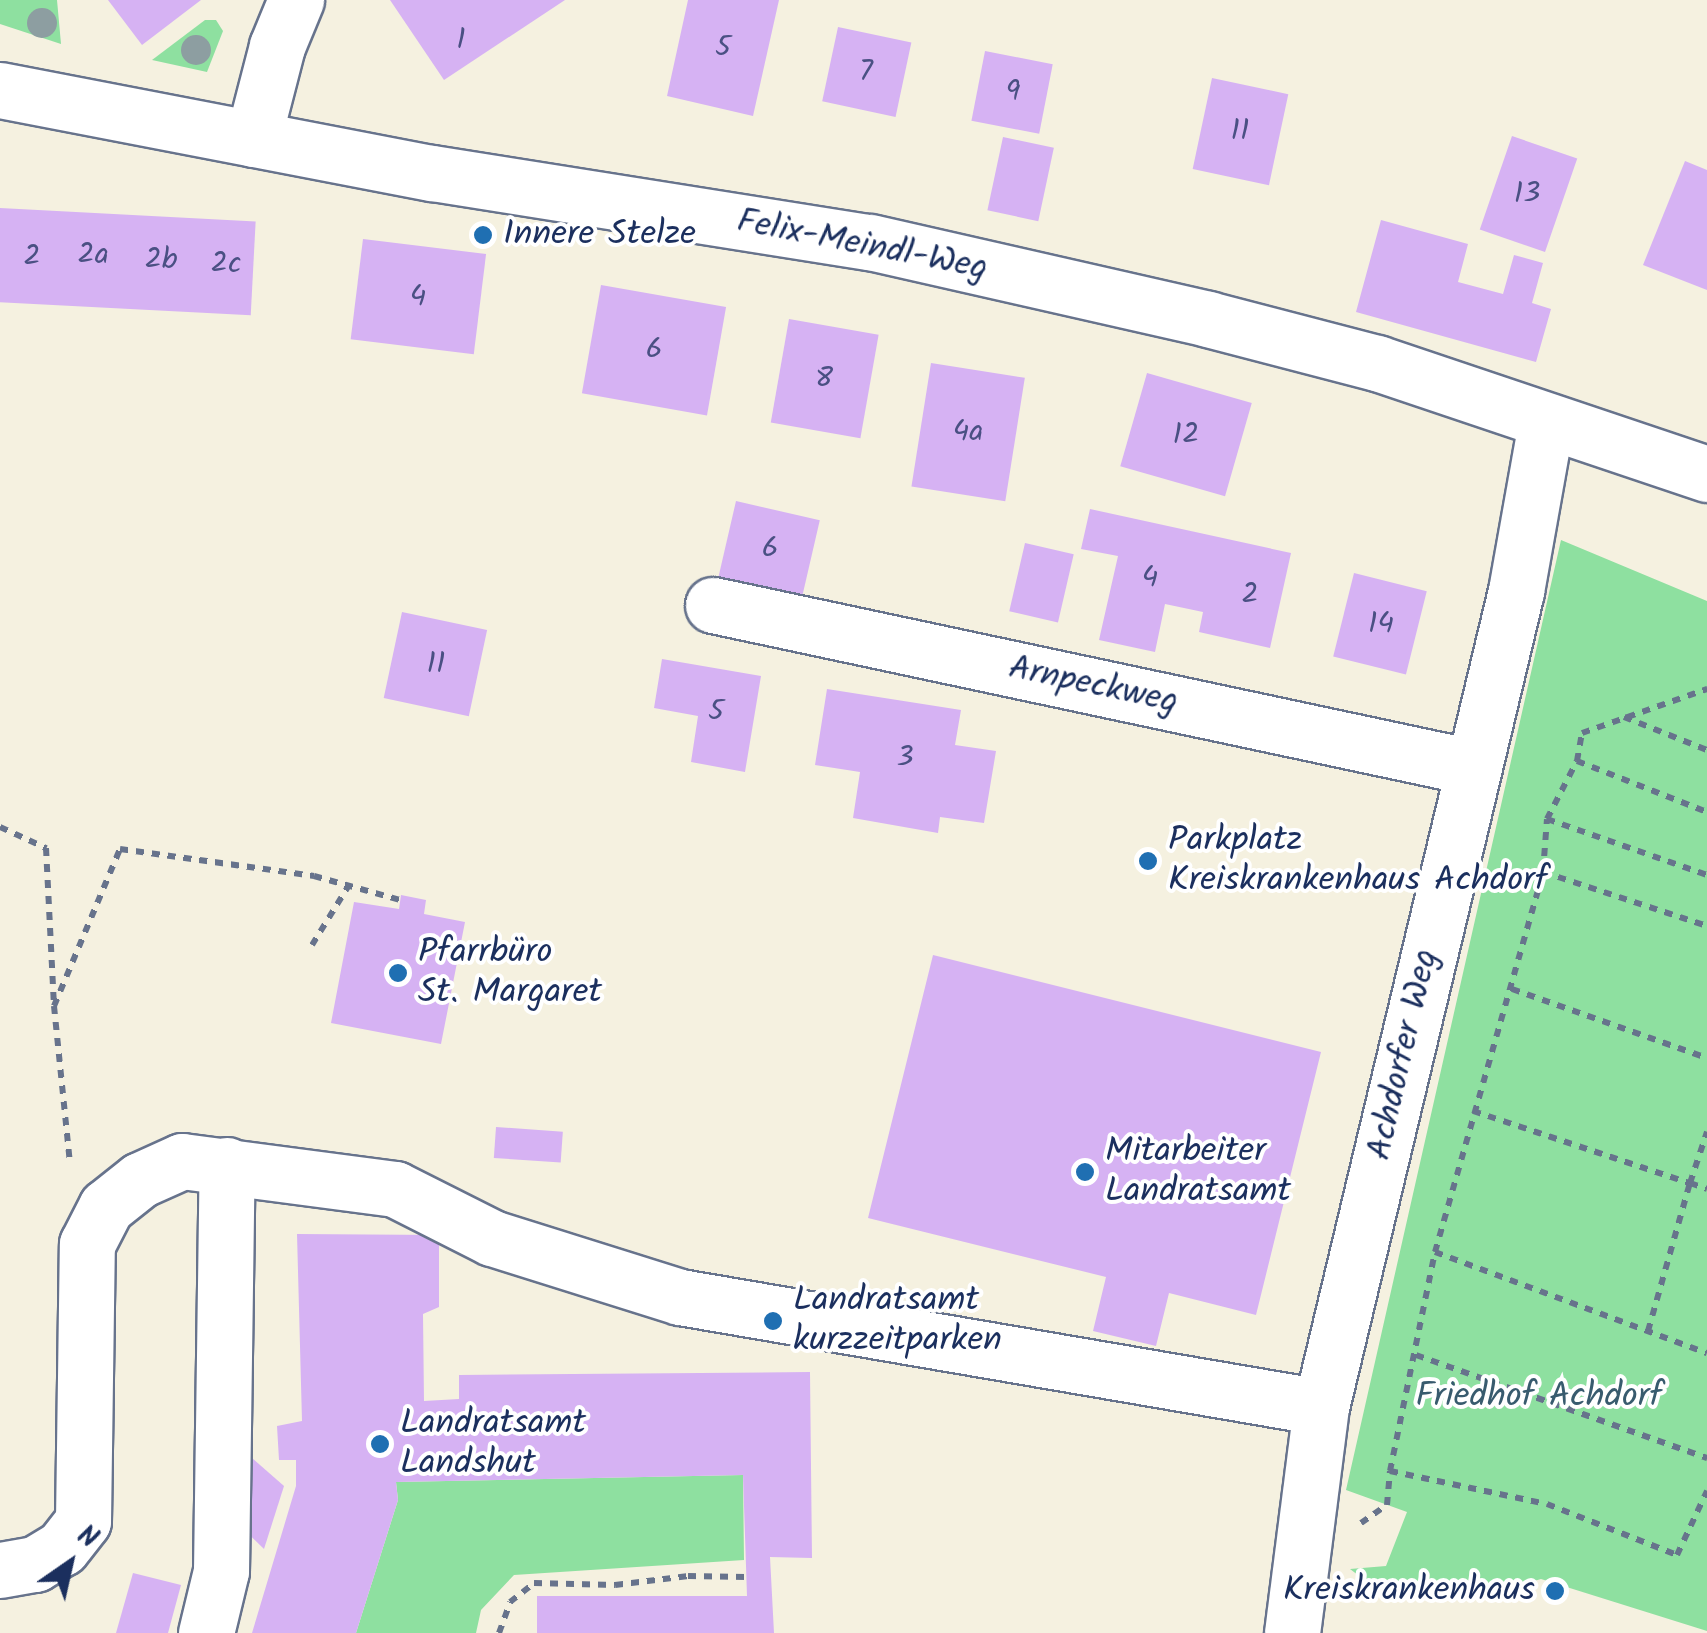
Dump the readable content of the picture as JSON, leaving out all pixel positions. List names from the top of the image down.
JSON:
{
  "streets": {
    "street": ["Felix-Meindl-Weg", "Arnpeckweg", "Achdorfer Weg"]
  },
  "crossings": [
    ["Felix-Meindl-Weg", "Achdorfer Weg"],
    ["Arnpeckweg", "Achdorfer Weg"]
  ],
  "parks": ["Friedhof Achdorf"],
  "places": [
    "Innere Stelze",
    "Parkplatz Kreiskrankenhaus Achdorf",
    "Pfarrbüro St. Margaret",
    "Mitarbeiter Landratsamt",
    "Landratsamt kurzzeitparken",
    "Landratsamt Landshut",
    "Kreiskrankenhaus"
  ],
  "house_numbers": [
    "1",
    "5",
    "7",
    "9",
    "11",
    "13",
    "2a",
    "2",
    "2b",
    "2c",
    "4",
    "6",
    "8",
    "4a",
    "12",
    "6",
    "4",
    "2",
    "14",
    "11",
    "5",
    "3"
  ],
  "north": "top right"
}
